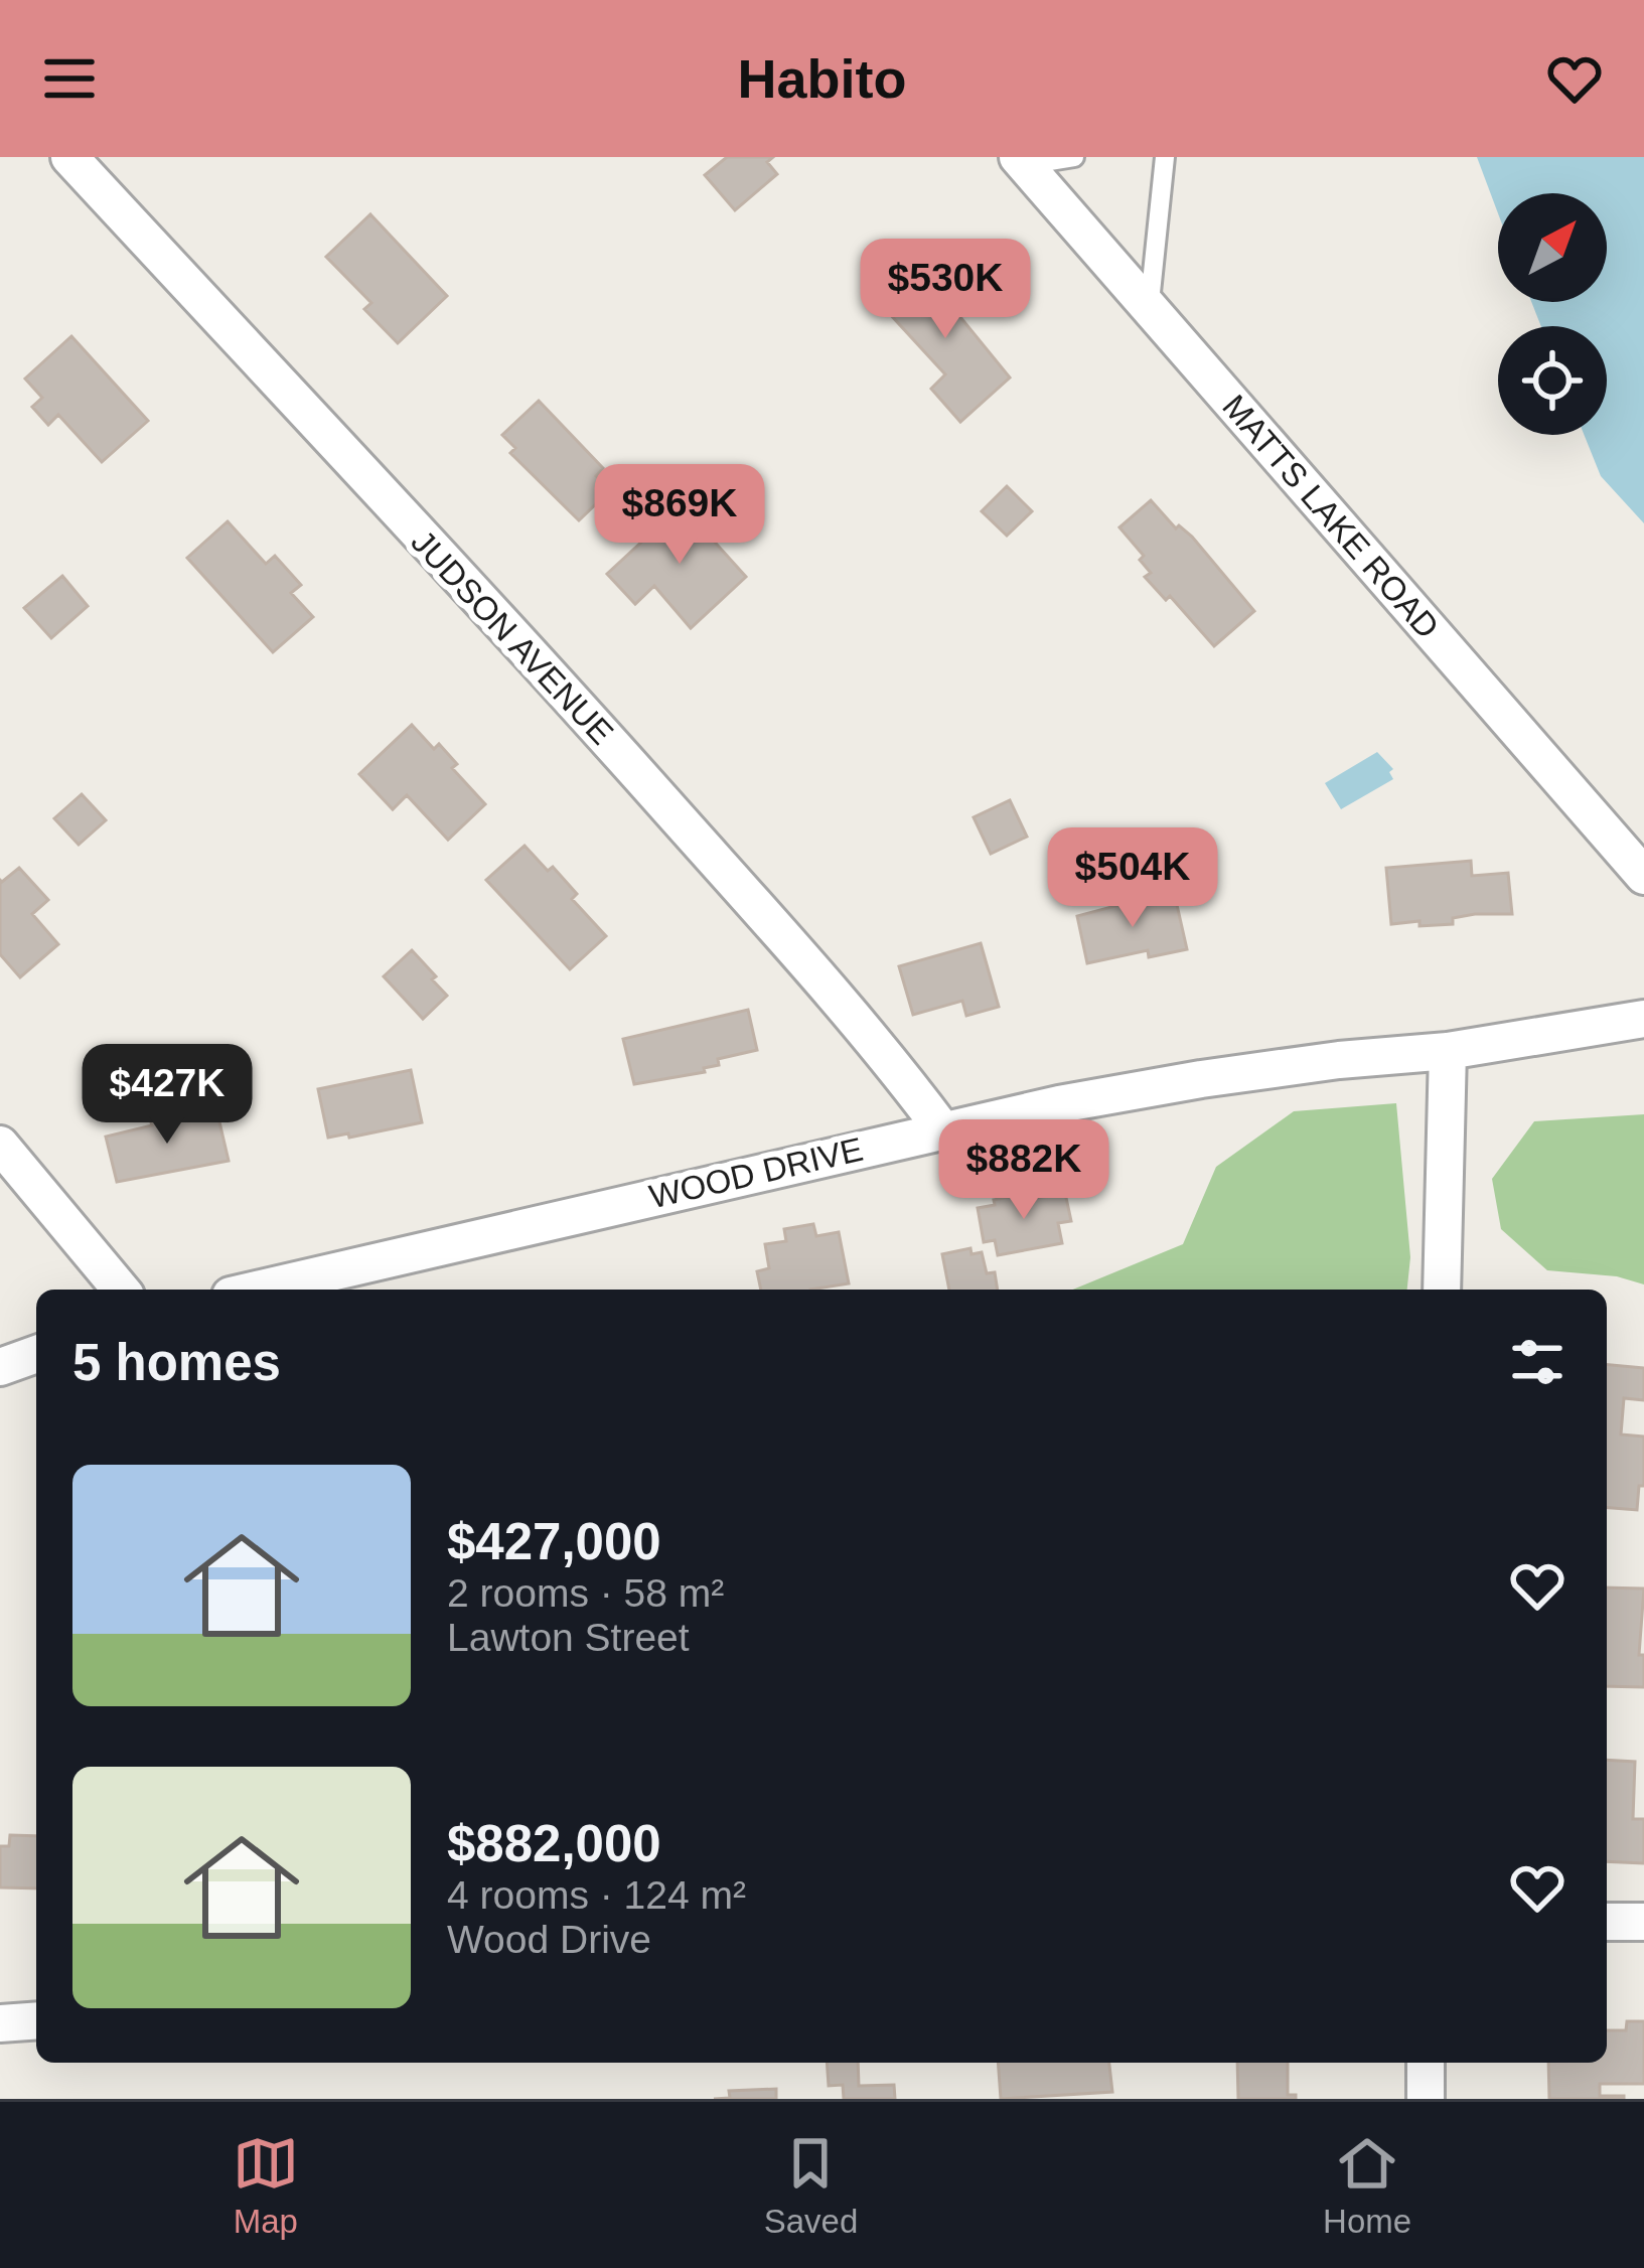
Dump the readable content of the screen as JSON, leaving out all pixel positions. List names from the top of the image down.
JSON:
{
  "streets": {
    "street": ["MATTS LAKE ROAD", "JUDSON AVENUE", "WOOD DRIVE"]
  },
  "crossings": [
    ["JUDSON AVENUE", "WOOD DRIVE"]
  ],
  "north": "top right",
  "page": {
    "header": "Habito",
    "price": [
      "$530K",
      "$869K",
      "$504K",
      "$427K",
      "$882K"
    ],
    "heading": "5 homes",
    "list": [
      {
        "name": "$427,000",
        "note": "2 rooms · 58 m² · Lawton Street"
      },
      {
        "name": "$882,000",
        "note": "4 rooms · 124 m² · Wood Drive"
      }
    ],
    "tabs": ["Map", "Saved", "Home"]
  }
}
